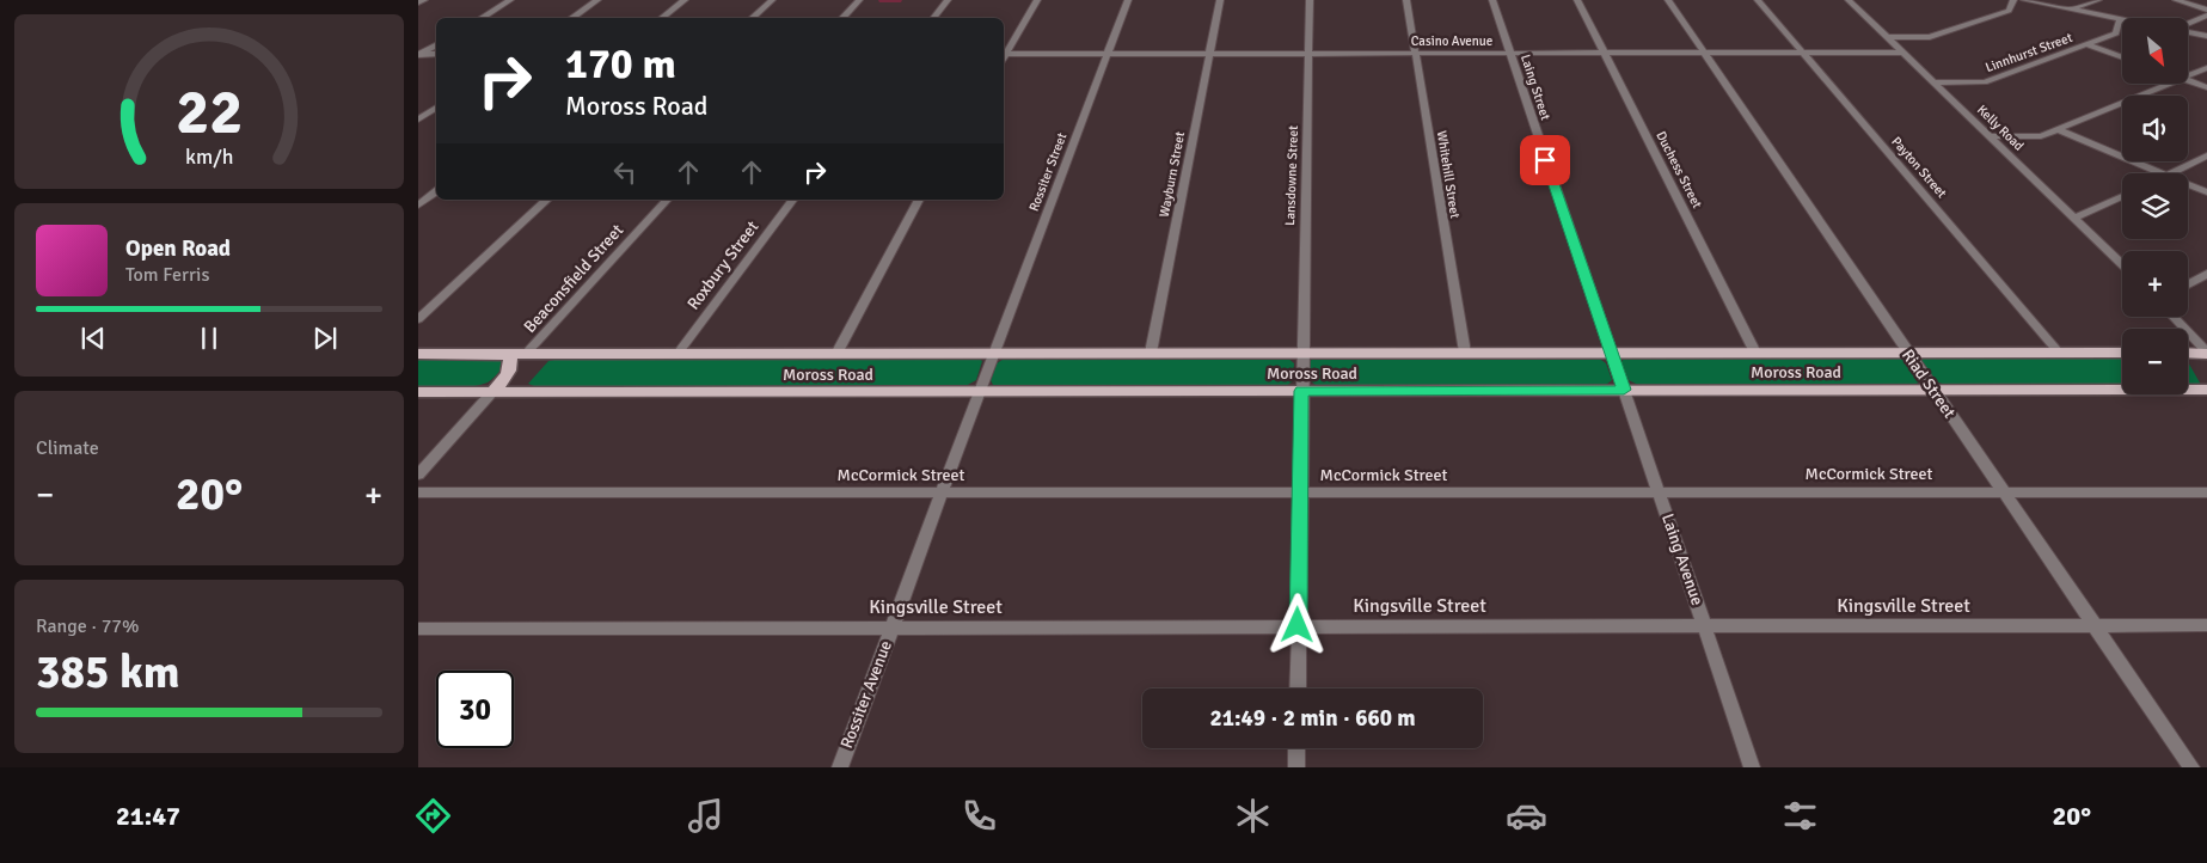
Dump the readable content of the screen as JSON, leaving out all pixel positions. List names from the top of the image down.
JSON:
{
  "streets": {
    "main road": ["Moross Road"],
    "street": [
      "Casino Avenue",
      "Linnhurst Street",
      "Laing Street",
      "Kelly Road",
      "Payton Street",
      "Duchess Street",
      "Rossiter Street",
      "Wayburn Street",
      "Whitehill Street",
      "Lansdowne Street",
      "Roxbury Street",
      "Beaconsfield Street",
      "Riad Street",
      "McCormick Street",
      "Laing Avenue",
      "Kingsville Street",
      "Rossiter Avenue"
    ]
  },
  "crossings": [
    ["Casino Avenue", "Laing Street"],
    ["Casino Avenue", "Kelly Road"],
    ["Casino Avenue", "Payton Street"],
    ["Casino Avenue", "Duchess Street"],
    ["Casino Avenue", "Rossiter Street"],
    ["Casino Avenue", "Wayburn Street"],
    ["Casino Avenue", "Whitehill Street"],
    ["Casino Avenue", "Lansdowne Street"],
    ["Casino Avenue", "Riad Street"],
    ["Linnhurst Street", "Kelly Road"],
    ["Laing Street", "Moross Road"],
    ["Laing Street", "Laing Avenue"],
    ["Payton Street", "Moross Road"],
    ["Duchess Street", "Moross Road"],
    ["Rossiter Street", "Moross Road"],
    ["Rossiter Street", "Rossiter Avenue"],
    ["Wayburn Street", "Moross Road"],
    ["Whitehill Street", "Moross Road"],
    ["Lansdowne Street", "Moross Road"],
    ["Lansdowne Street", "McCormick Street"],
    ["Lansdowne Street", "Kingsville Street"],
    ["Roxbury Street", "Moross Road"],
    ["Beaconsfield Street", "Moross Road"],
    ["Moross Road", "Riad Street"],
    ["Moross Road", "Laing Avenue"],
    ["Moross Road", "Rossiter Avenue"],
    ["Riad Street", "McCormick Street"],
    ["Riad Street", "Kingsville Street"],
    ["McCormick Street", "Laing Avenue"],
    ["McCormick Street", "Rossiter Avenue"],
    ["Laing Avenue", "Kingsville Street"],
    ["Kingsville Street", "Rossiter Avenue"]
  ],
  "north": "bottom right",
  "page": {
    "map_buttons": ["+", "−"],
    "turn": ["170 m", "Moross Road"],
    "song": ["Open Road", "Tom Ferris"],
    "tile": [
      "Climate",
      ["Range · 77%", "385 km"]
    ],
    "heat": ["−", "20°", "+"],
    "limit": "30",
    "trip": "21:49 · 2 min · 660 m",
    "tabs": ["21:47", "20°"],
    "gauge": ["22", "km/h"]
  }
}
